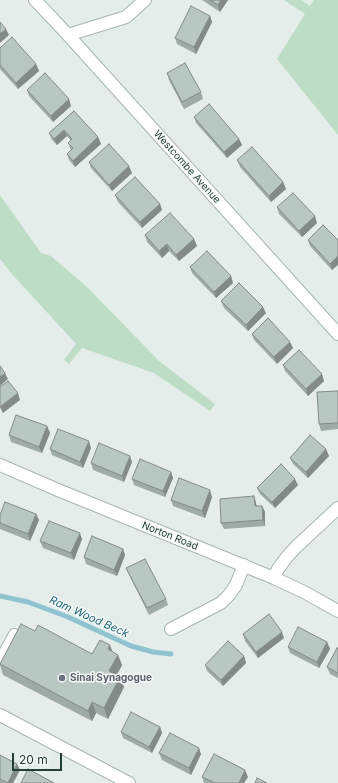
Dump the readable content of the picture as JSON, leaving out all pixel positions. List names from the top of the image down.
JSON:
{
  "streets": {
    "street": ["Westcombe Avenue", "Norton Road"]
  },
  "water": ["Ram Wood Beck"],
  "places": ["Sinai Synagogue"],
  "scale_bar": "20 m"
}
